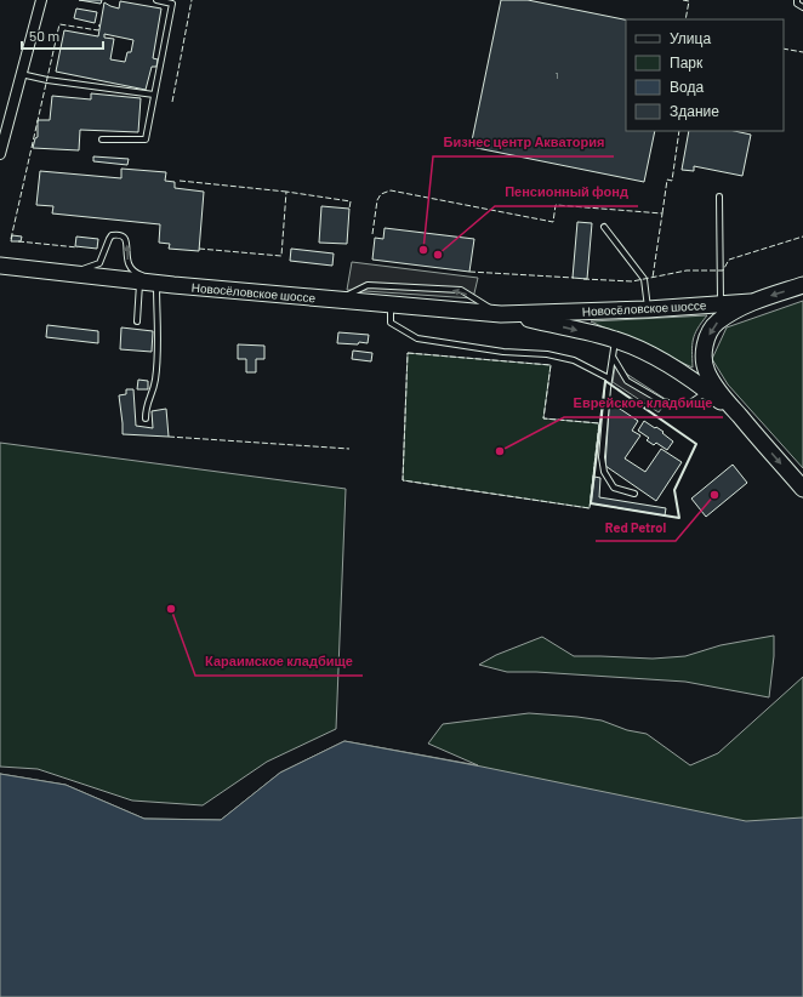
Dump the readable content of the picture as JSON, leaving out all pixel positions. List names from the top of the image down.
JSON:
{
  "streets": {
    "main road": ["Новосёловское шоссе"]
  },
  "places": [
    "Бизнес центр Акватория",
    "Пенсионный фонд",
    "Еврейское кладбище",
    "Red Petrol",
    "Караимское кладбище"
  ],
  "house_numbers": ["1"],
  "legend": [
    "Улица",
    "Парк",
    "Вода",
    "Здание"
  ],
  "scale_bar": "50 m"
}
